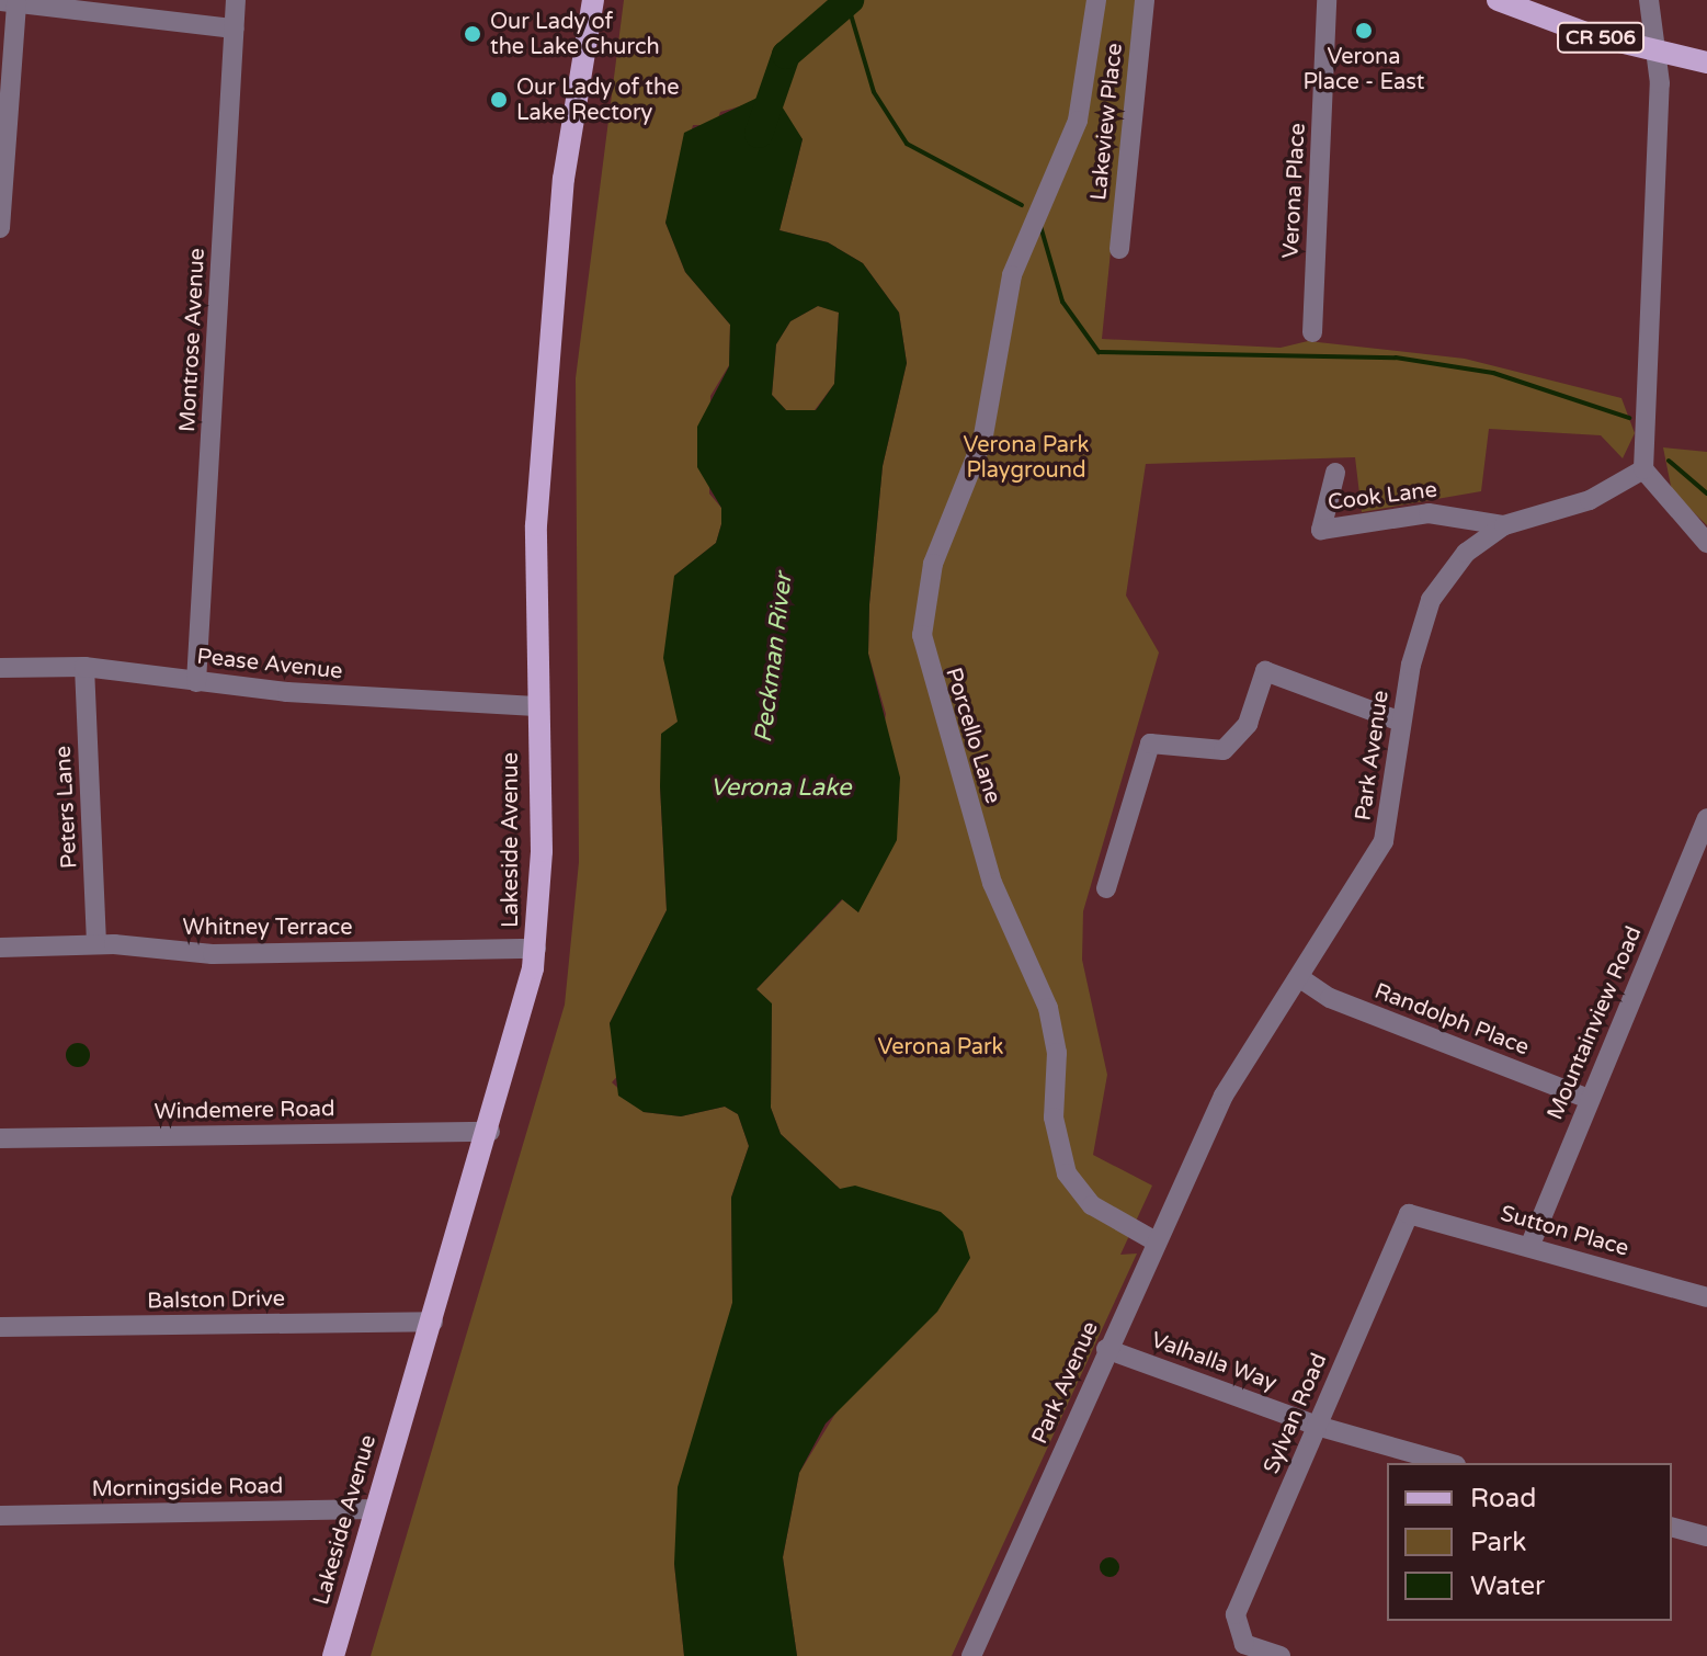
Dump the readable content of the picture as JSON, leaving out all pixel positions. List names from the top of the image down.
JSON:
{
  "streets": {
    "main road": ["CR 506", "Lakeside Avenue"],
    "street": [
      "Lakeview Place",
      "Verona Place",
      "Montrose Avenue",
      "Cook Lane",
      "Pease Avenue",
      "Porcello Lane",
      "Park Avenue",
      "Peters Lane",
      "Whitney Terrace",
      "Randolph Place",
      "Mountainview Road",
      "Windemere Road",
      "Sutton Place",
      "Balston Drive",
      "Valhalla Way",
      "Sylvan Road",
      "Morningside Road"
    ]
  },
  "crossings": [
    ["Montrose Avenue", "Pease Avenue"],
    ["Cook Lane", "Park Avenue"],
    ["Pease Avenue", "Peters Lane"],
    ["Pease Avenue", "Lakeside Avenue"],
    ["Porcello Lane", "Park Avenue"],
    ["Park Avenue", "Randolph Place"],
    ["Park Avenue", "Valhalla Way"],
    ["Peters Lane", "Whitney Terrace"],
    ["Lakeside Avenue", "Whitney Terrace"],
    ["Lakeside Avenue", "Windemere Road"],
    ["Lakeside Avenue", "Balston Drive"],
    ["Lakeside Avenue", "Morningside Road"],
    ["Randolph Place", "Mountainview Road"],
    ["Mountainview Road", "Sutton Place"],
    ["Sutton Place", "Sylvan Road"],
    ["Valhalla Way", "Sylvan Road"]
  ],
  "water": ["Peckman River", "Verona Lake"],
  "parks": ["Verona Park Playground", "Verona Park"],
  "places": ["Verona Place - East", "Our Lady of the Lake Church", "Our Lady of the Lake Rectory"],
  "legend": ["Road", "Park", "Water"]
}
